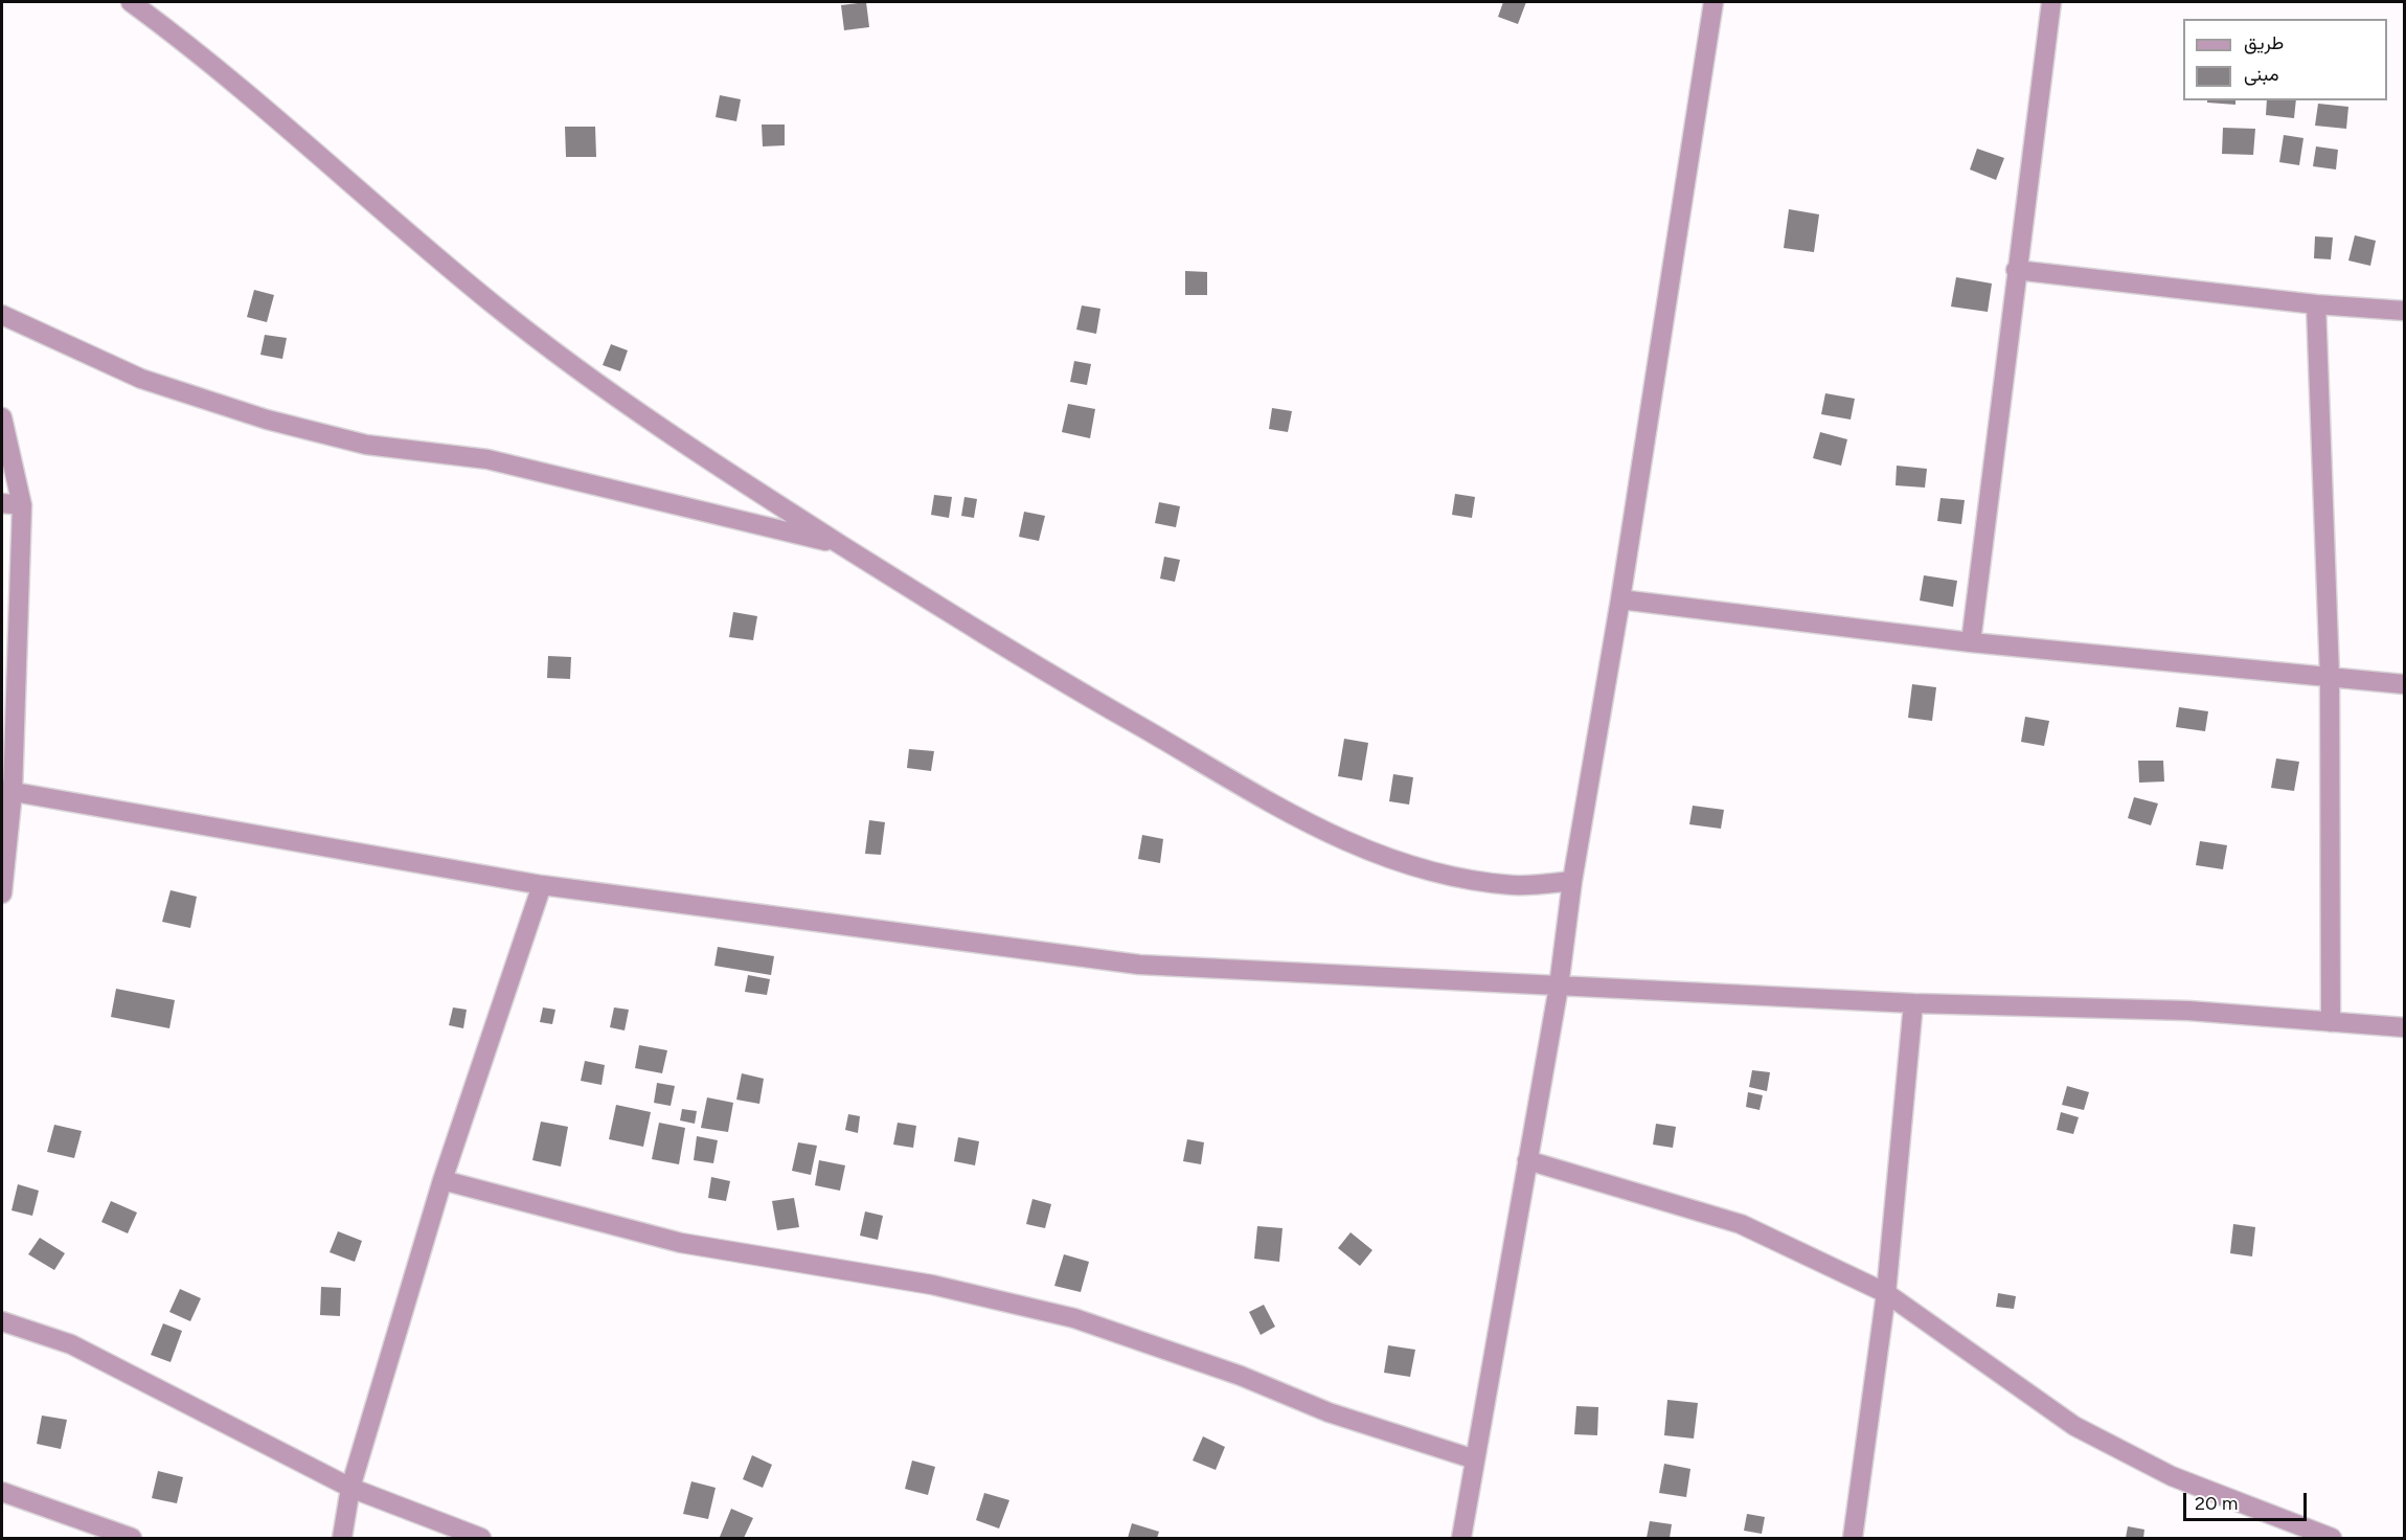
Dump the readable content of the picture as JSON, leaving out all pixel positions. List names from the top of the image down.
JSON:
{
  "legend": ["طريق", "مبنى"],
  "scale_bar": "20 m"
}
